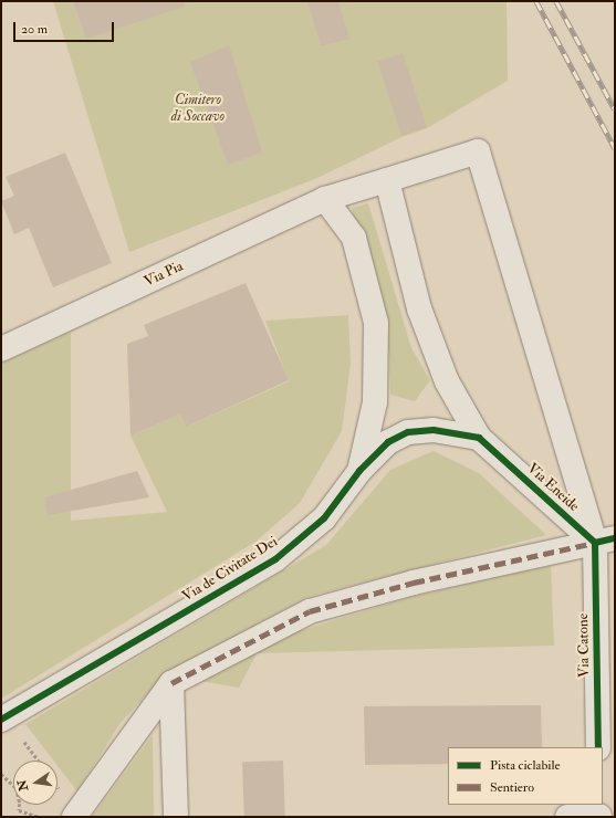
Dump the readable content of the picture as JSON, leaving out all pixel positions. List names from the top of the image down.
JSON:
{
  "streets": {
    "street": [
      "Via Pia",
      "Via Eneide",
      "Via de Civitate Dei",
      "Via Catone"
    ]
  },
  "crossings": [
    ["Via Eneide", "Via de Civitate Dei"],
    ["Via Eneide", "Via Catone"]
  ],
  "parks": ["Cimitero di Soccavo"],
  "legend": ["Pista ciclabile", "Sentiero"],
  "scale_bar": "20 m",
  "north": "left"
}
